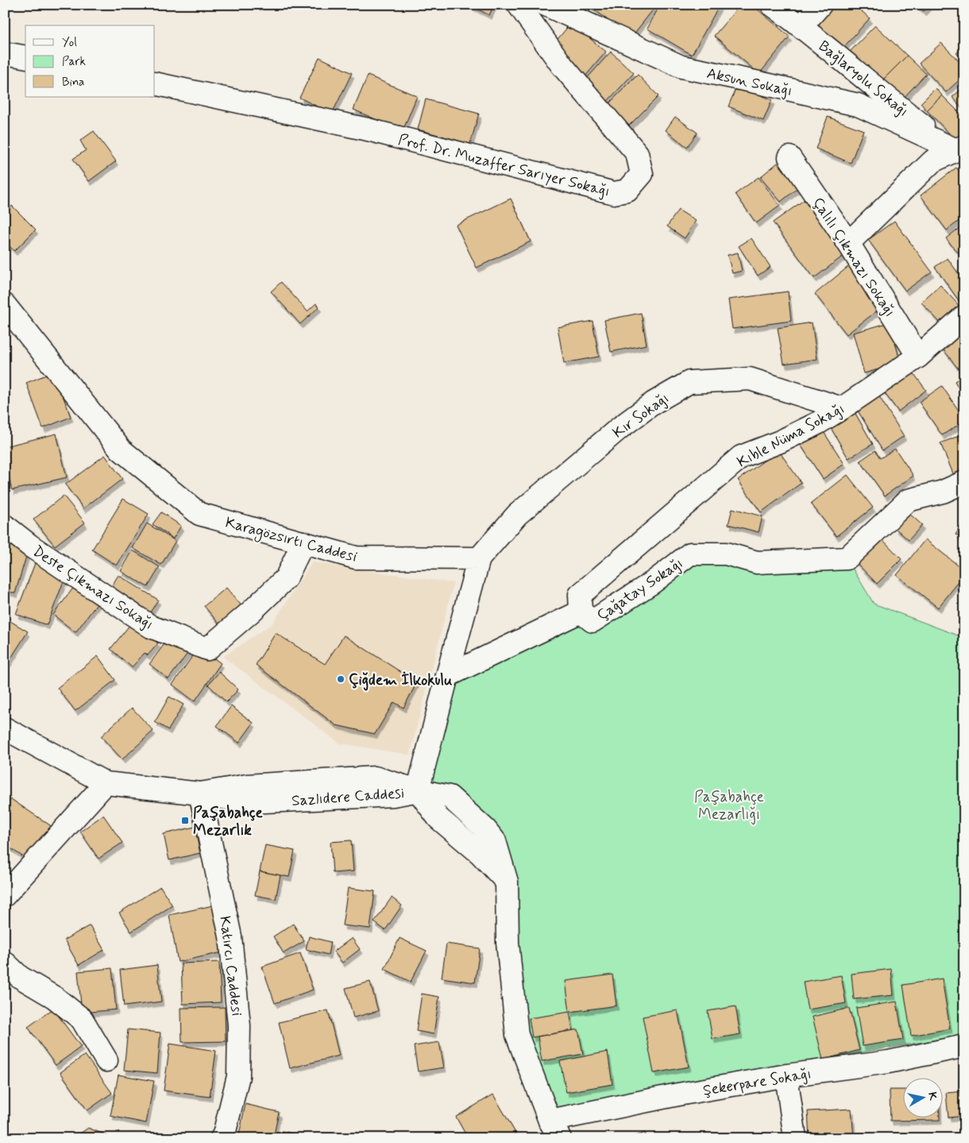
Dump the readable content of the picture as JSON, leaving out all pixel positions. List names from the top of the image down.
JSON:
{
  "streets": {
    "street": [
      "Bağlaryolu Sokağı",
      "Aksun Sokağı",
      "Prof. Dr. Muzaffer Sarıyer Sokağı",
      "Çalılı Çıkmazı Sokağı",
      "Kır Sokağı",
      "Kıble Nüma Sokağı",
      "Karagözsırtı Caddesi",
      "Deste Çıkmazı Sokağı",
      "Çağatay Sokağı",
      "Sazlıdere Caddesi",
      "Katırcı Caddesi",
      "Şekerpare Sokağı"
    ]
  },
  "crossings": [
    ["Bağlaryolu Sokağı", "Aksun Sokağı"],
    ["Çalılı Çıkmazı Sokağı", "Kıble Nüma Sokağı"],
    ["Kır Sokağı", "Kıble Nüma Sokağı"],
    ["Kır Sokağı", "Karagözsırtı Caddesi"],
    ["Kıble Nüma Sokağı", "Çağatay Sokağı"],
    ["Karagözsırtı Caddesi", "Deste Çıkmazı Sokağı"],
    ["Sazlıdere Caddesi", "Katırcı Caddesi"]
  ],
  "parks": ["Paşabahçe Mezarlığı"],
  "places": {
    "other": ["Çiğdem İlkokulu"],
    "transit": ["Paşabahçe Mezarlık"]
  },
  "legend": ["Yol", "Park", "Bina"],
  "north": "right"
}
